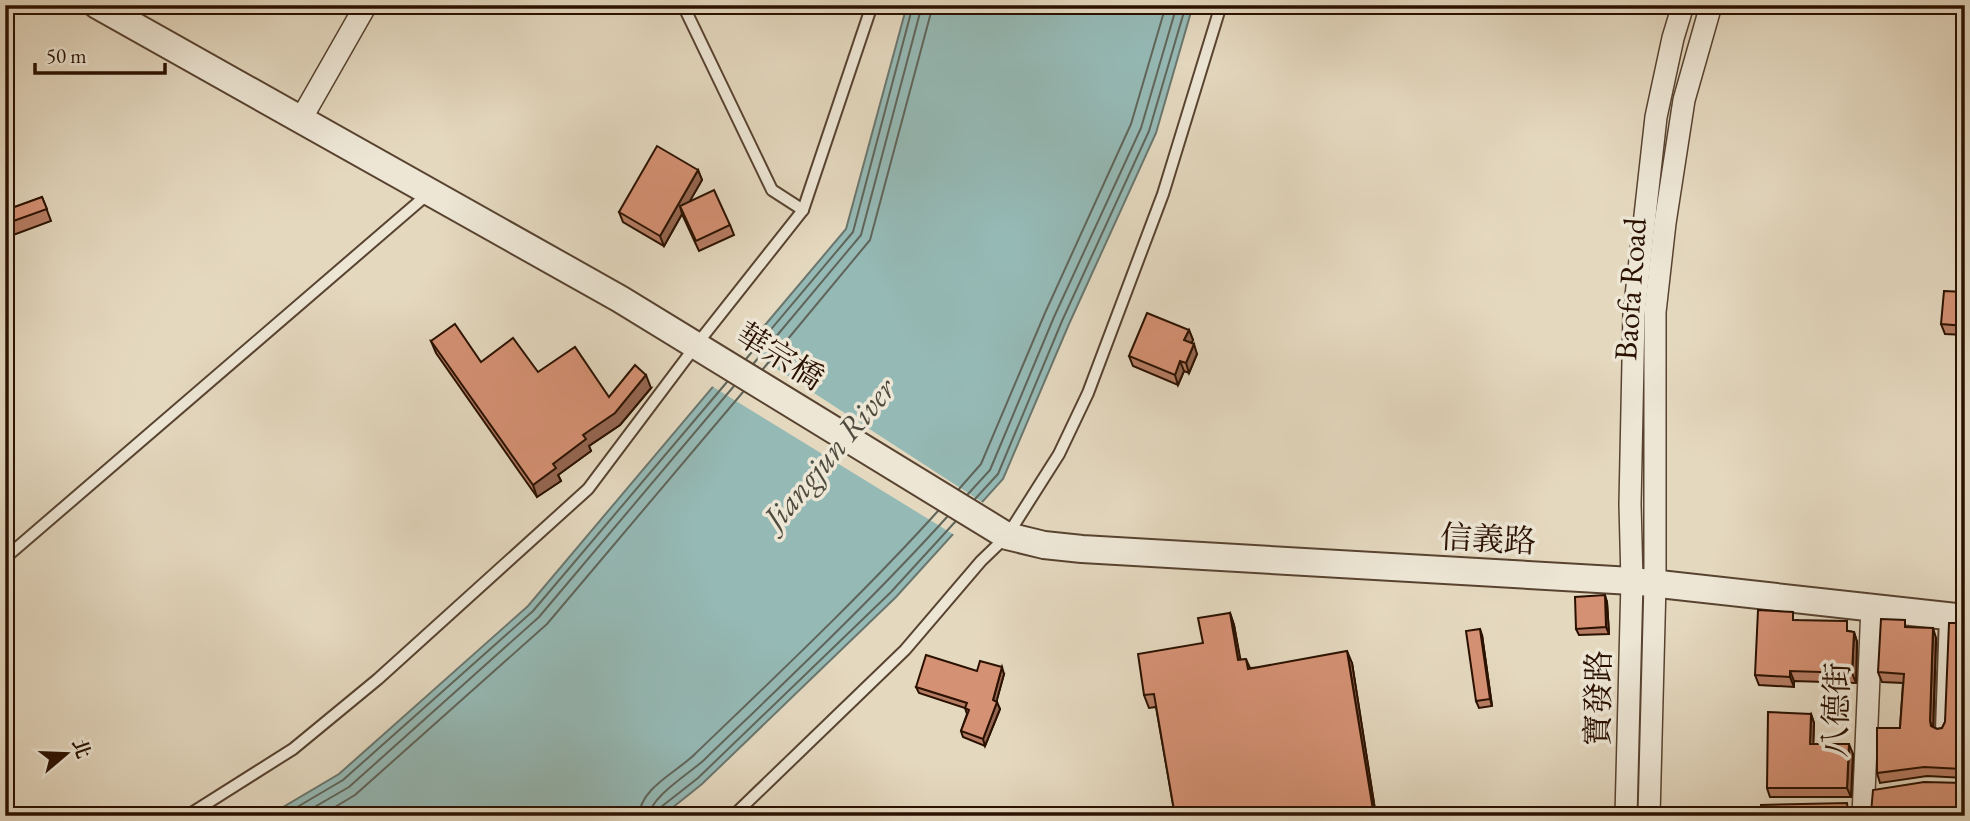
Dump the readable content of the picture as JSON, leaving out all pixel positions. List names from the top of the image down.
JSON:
{
  "streets": {
    "street": [
      "Baofa Road",
      "華宗橋",
      "信義路",
      "寶發路",
      "八德街"
    ]
  },
  "crossings": [
    ["Baofa Road", "信義路"],
    ["Baofa Road", "寶發路"],
    ["華宗橋", "信義路"],
    ["信義路", "寶發路"],
    ["信義路", "八德街"]
  ],
  "water": ["Jiangjun River"],
  "scale_bar": "50 m",
  "north": "right"
}
